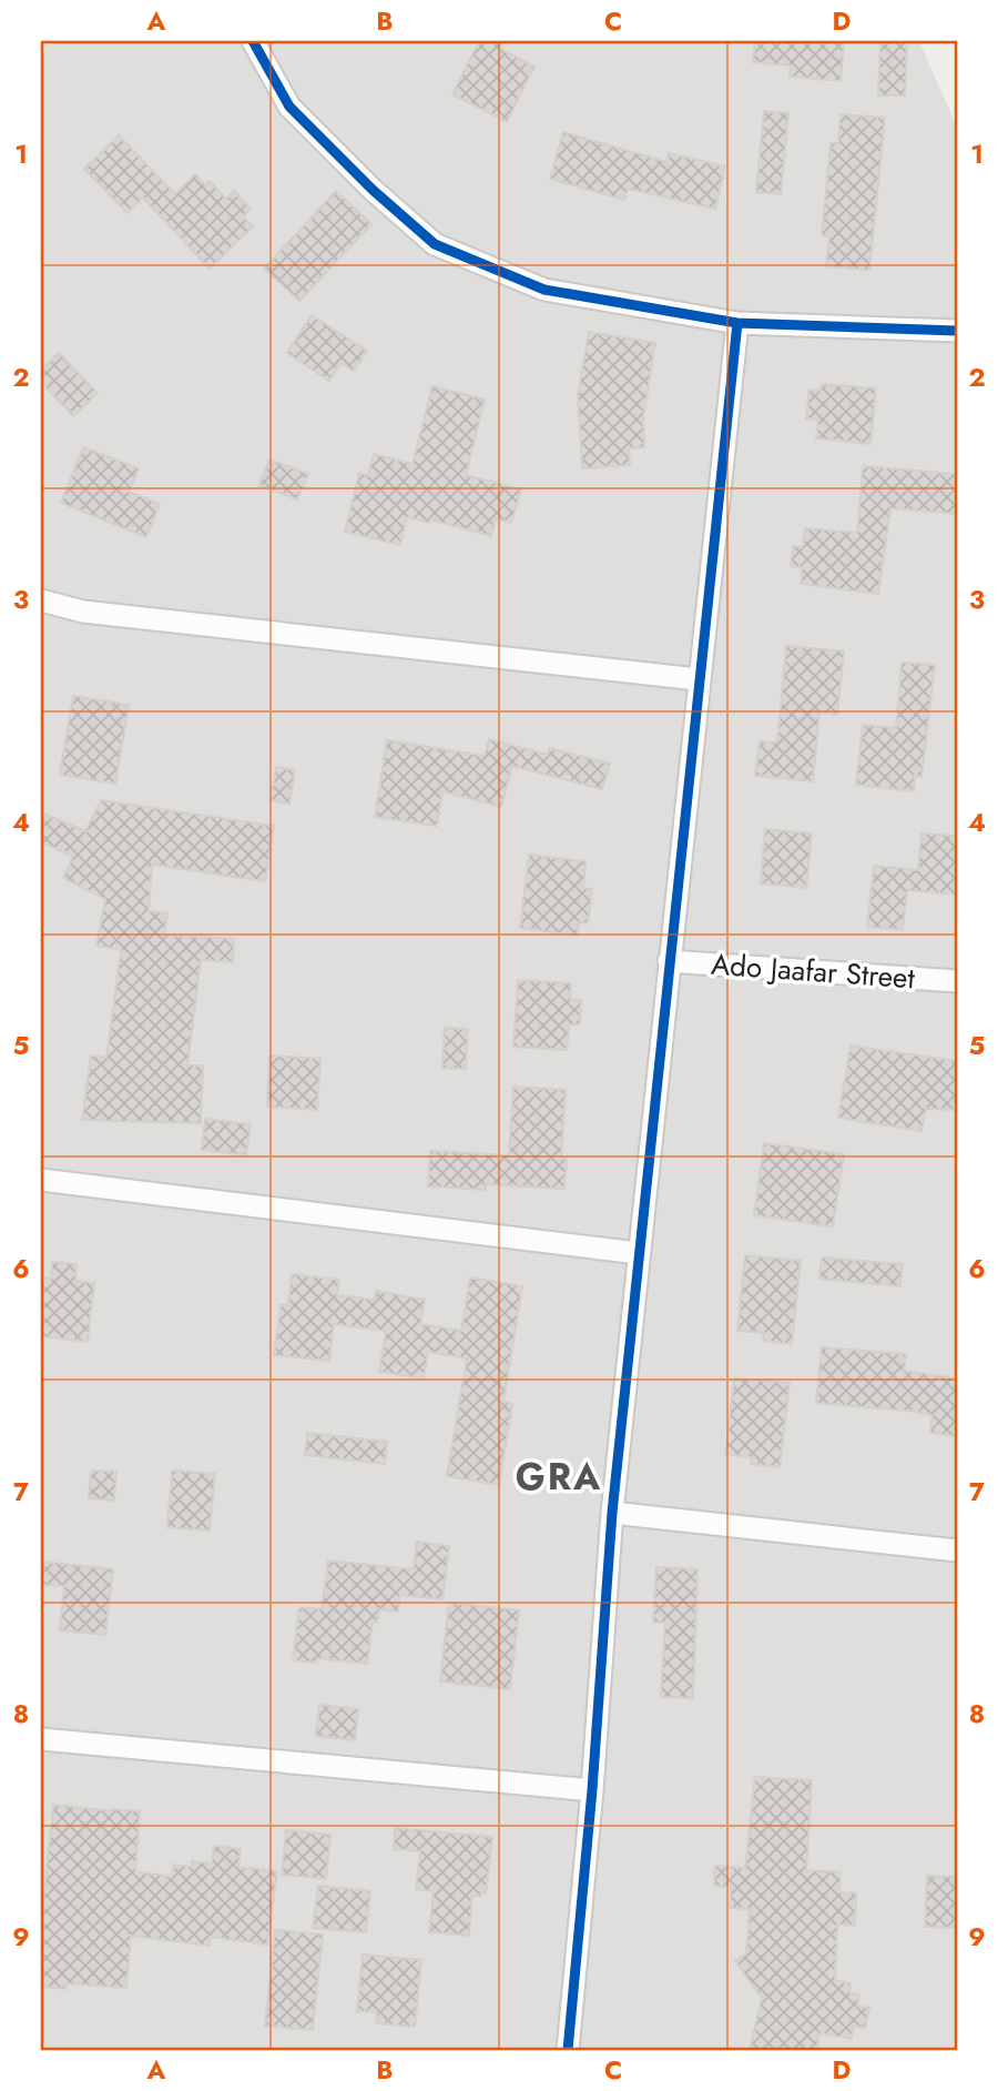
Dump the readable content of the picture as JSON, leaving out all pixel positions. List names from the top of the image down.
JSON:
{
  "streets": {
    "street": ["Ado Jaafar Street"]
  },
  "districts": ["GRA"],
  "grid": {
    "columns": [
      "A",
      "B",
      "C",
      "D"
    ],
    "rows": [
      "1",
      "2",
      "3",
      "4",
      "5",
      "6",
      "7",
      "8",
      "9"
    ]
  }
}
